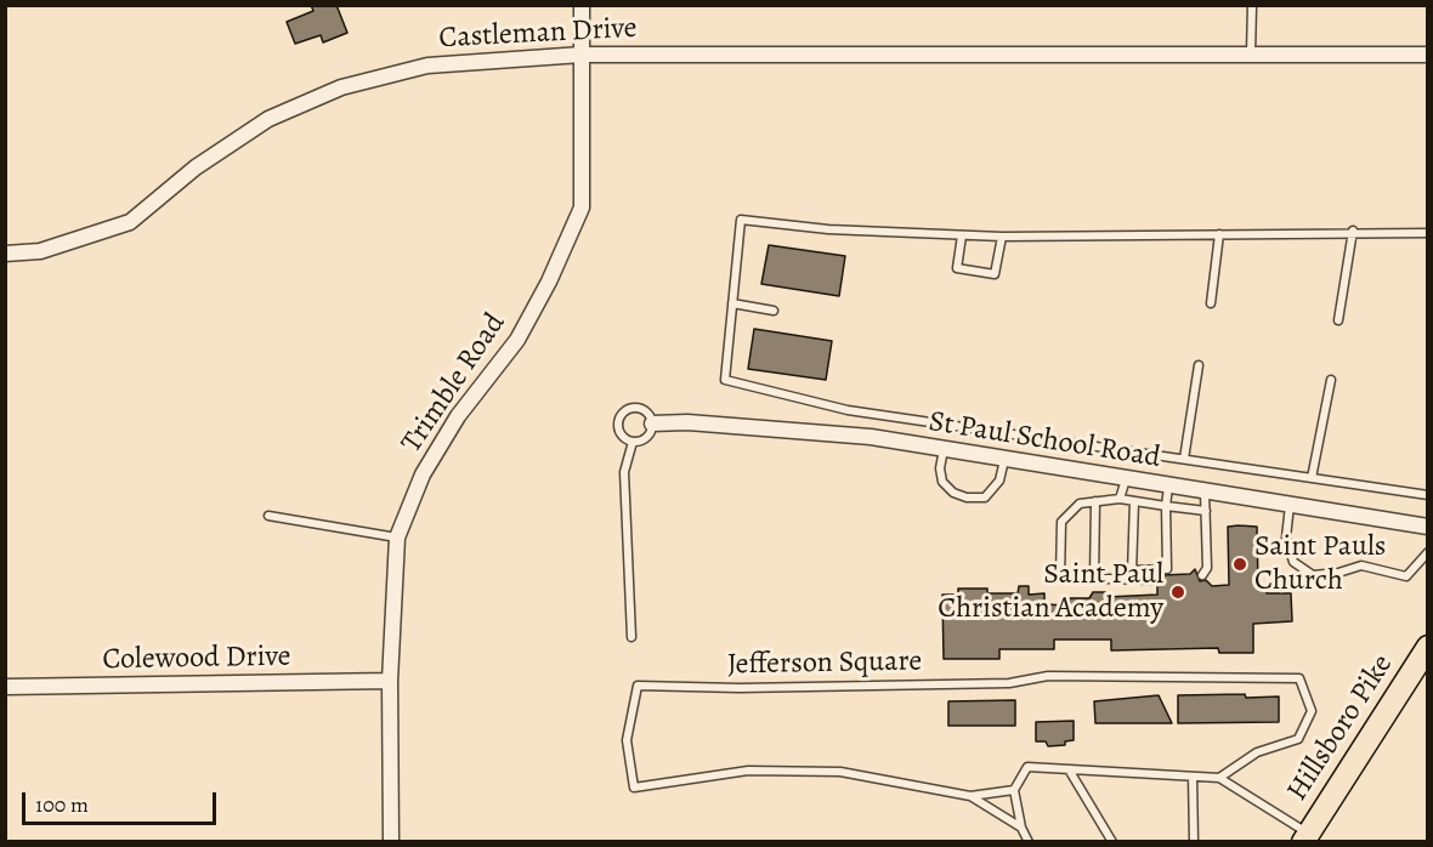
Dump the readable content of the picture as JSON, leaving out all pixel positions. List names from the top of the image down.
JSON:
{
  "streets": {
    "main road": ["Hillsboro Pike"],
    "street": [
      "Castleman Drive",
      "Trimble Road",
      "St Paul School Road",
      "Colewood Drive"
    ],
    "lane": ["Jefferson Square"]
  },
  "crossings": [
    ["Castleman Drive", "Trimble Road"],
    ["Trimble Road", "Colewood Drive"]
  ],
  "places": ["Saint Pauls Church", "Saint Paul Christian Academy"],
  "scale_bar": "100 m"
}
